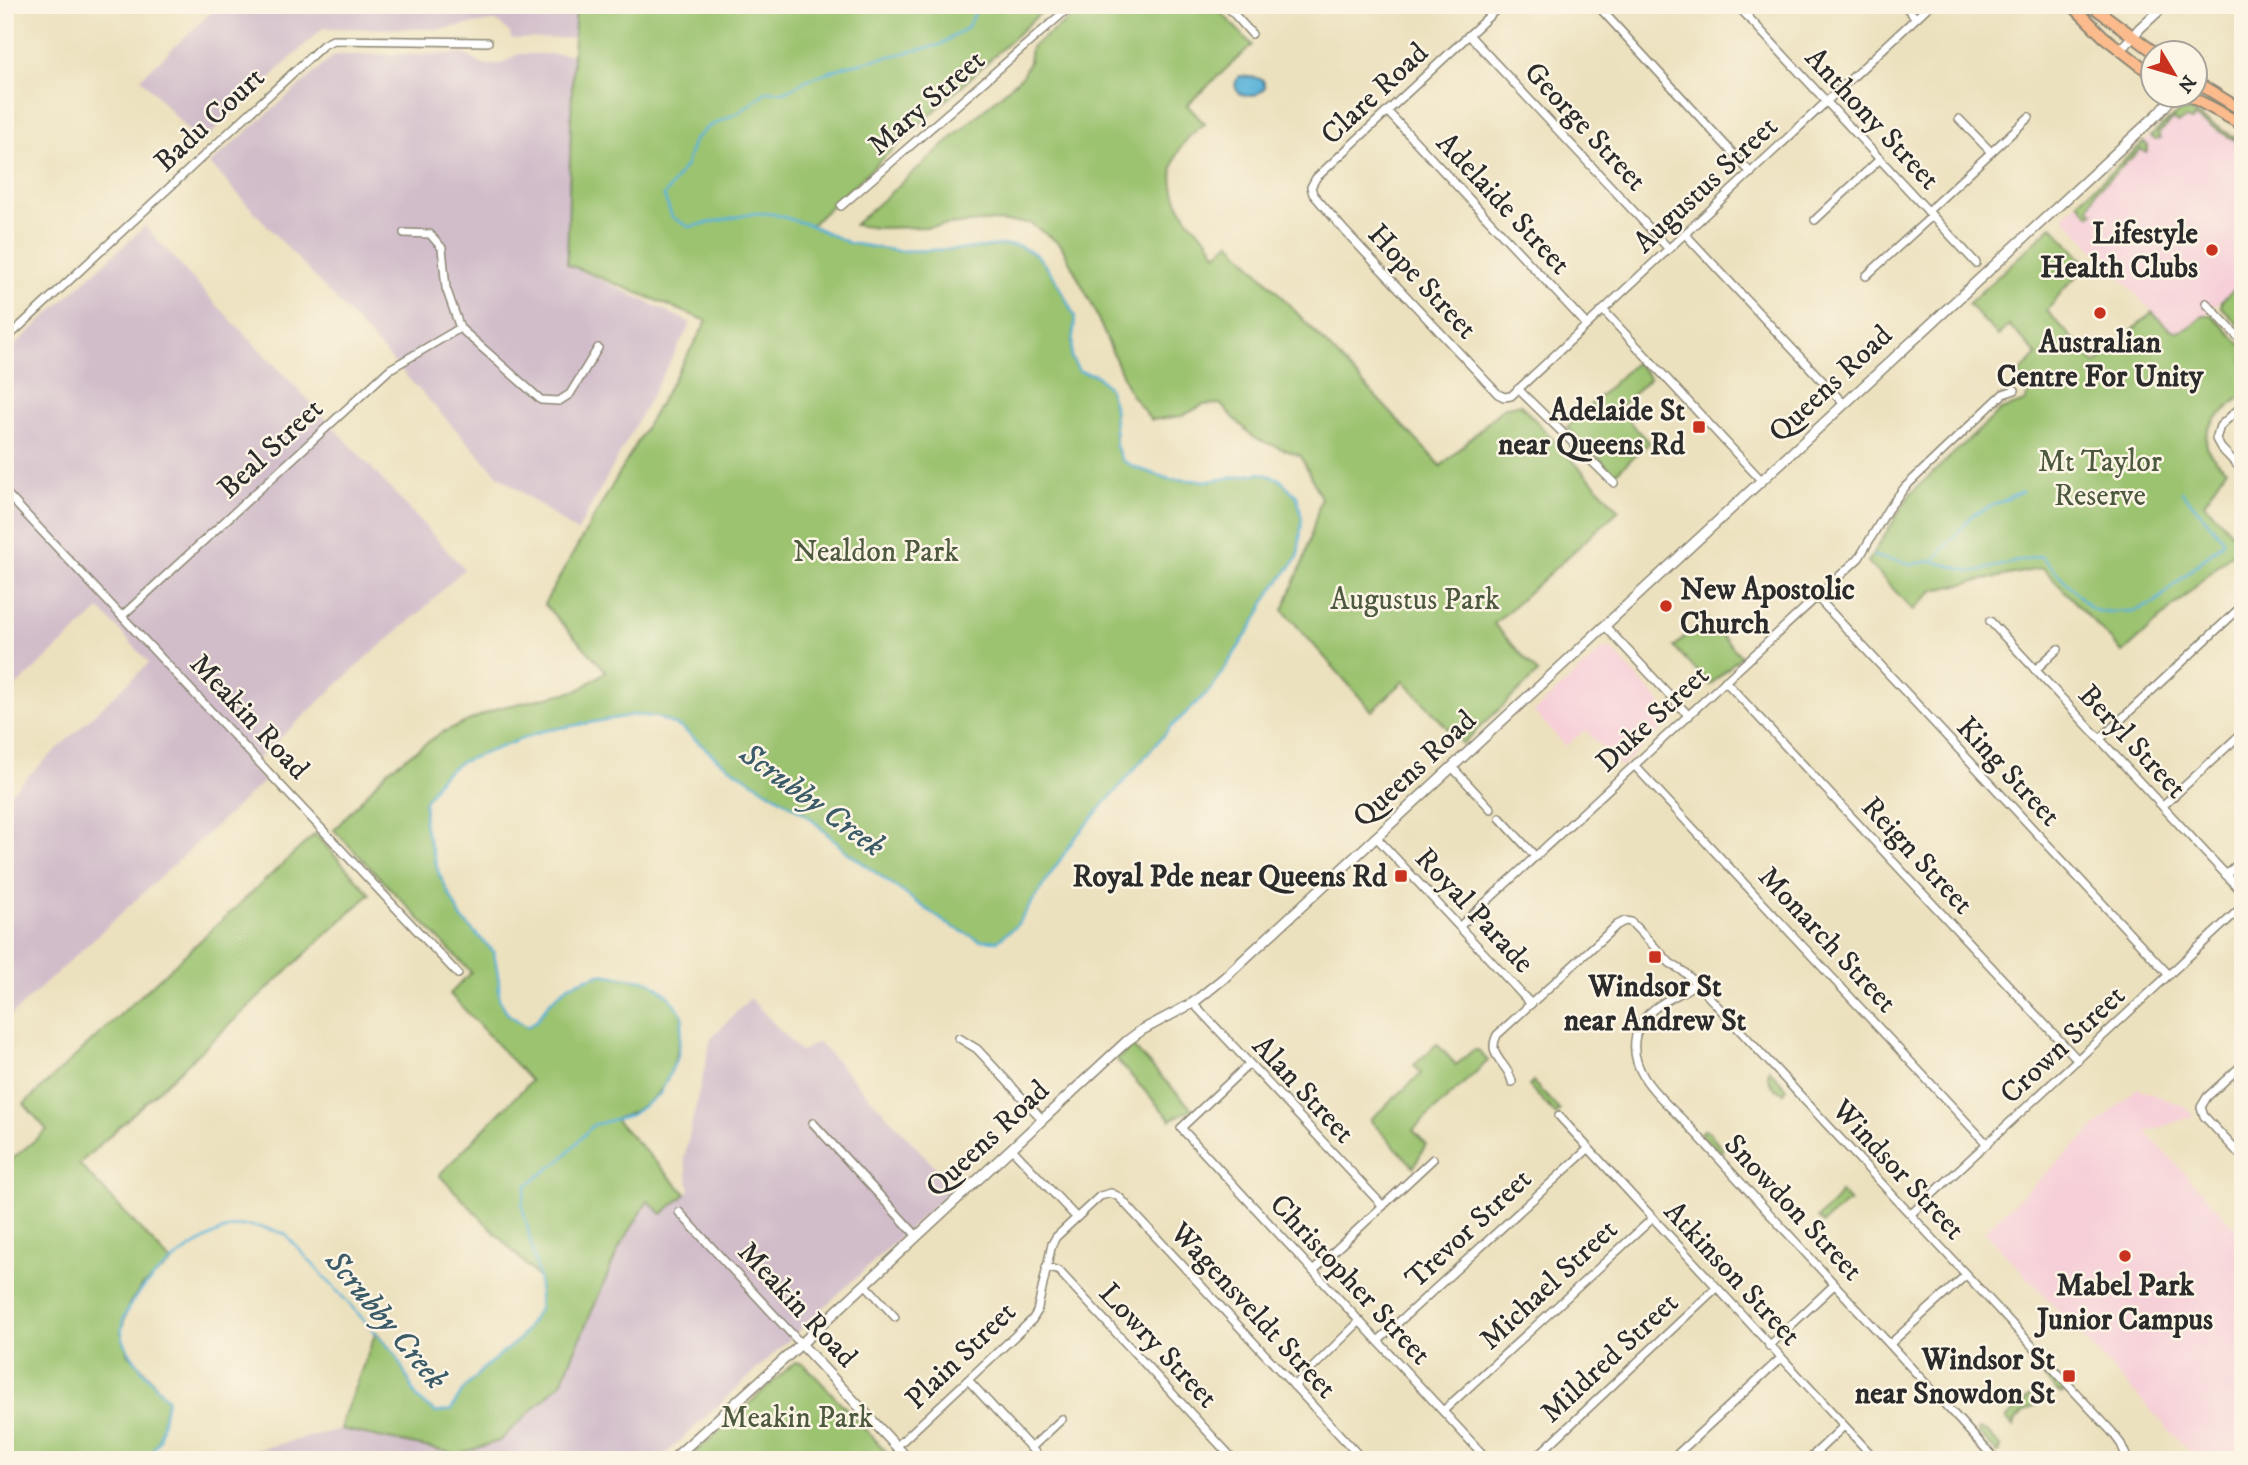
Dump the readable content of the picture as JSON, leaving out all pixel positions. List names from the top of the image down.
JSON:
{
  "streets": {
    "street": [
      "Clare Road",
      "Mary Street",
      "Anthony Street",
      "Badu Court",
      "George Street",
      "Augustus Street",
      "Adelaide Street",
      "Hope Street",
      "Queens Road",
      "Beal Street",
      "Meakin Road",
      "Duke Street",
      "Beryl Street",
      "King Street",
      "Reign Street",
      "Royal Parade",
      "Monarch Street",
      "Crown Street",
      "Alan Street",
      "Windsor Street",
      "Snowdon Street",
      "Trevor Street",
      "Atkinson Street",
      "Christopher Street",
      "Michael Street",
      "Wagensveldt Street",
      "Lowry Street",
      "Plain Street",
      "Mildred Street"
    ]
  },
  "crossings": [
    ["Clare Road", "George Street"],
    ["Clare Road", "Adelaide Street"],
    ["Clare Road", "Hope Street"],
    ["Anthony Street", "Augustus Street"],
    ["George Street", "Augustus Street"],
    ["Augustus Street", "Adelaide Street"],
    ["Augustus Street", "Hope Street"],
    ["Queens Road", "Meakin Road"],
    ["Queens Road", "Royal Parade"],
    ["Queens Road", "Alan Street"],
    ["Beal Street", "Meakin Road"],
    ["Meakin Road", "Plain Street"],
    ["Duke Street", "King Street"],
    ["Duke Street", "Reign Street"],
    ["Duke Street", "Royal Parade"],
    ["Duke Street", "Monarch Street"],
    ["King Street", "Crown Street"],
    ["Reign Street", "Crown Street"],
    ["Royal Parade", "Windsor Street"],
    ["Monarch Street", "Crown Street"],
    ["Crown Street", "Windsor Street"],
    ["Alan Street", "Christopher Street"],
    ["Windsor Street", "Snowdon Street"],
    ["Trevor Street", "Atkinson Street"],
    ["Trevor Street", "Christopher Street"],
    ["Atkinson Street", "Michael Street"],
    ["Atkinson Street", "Mildred Street"],
    ["Christopher Street", "Michael Street"],
    ["Wagensveldt Street", "Plain Street"],
    ["Lowry Street", "Plain Street"]
  ],
  "water": ["Scrubby Creek"],
  "parks": [
    "Mt Taylor Reserve",
    "Nealdon Park",
    "Augustus Park",
    "Meakin Park"
  ],
  "places": {
    "other": [
      "Lifestyle Health Clubs",
      "Australian Centre For Unity",
      "New Apostolic Church",
      "Mabel Park Junior Campus"
    ],
    "transit": [
      "Adelaide St near Queens Rd",
      "Royal Pde near Queens Rd",
      "Windsor St near Andrew St",
      "Windsor St near Snowdon St"
    ]
  },
  "north": "bottom right"
}
